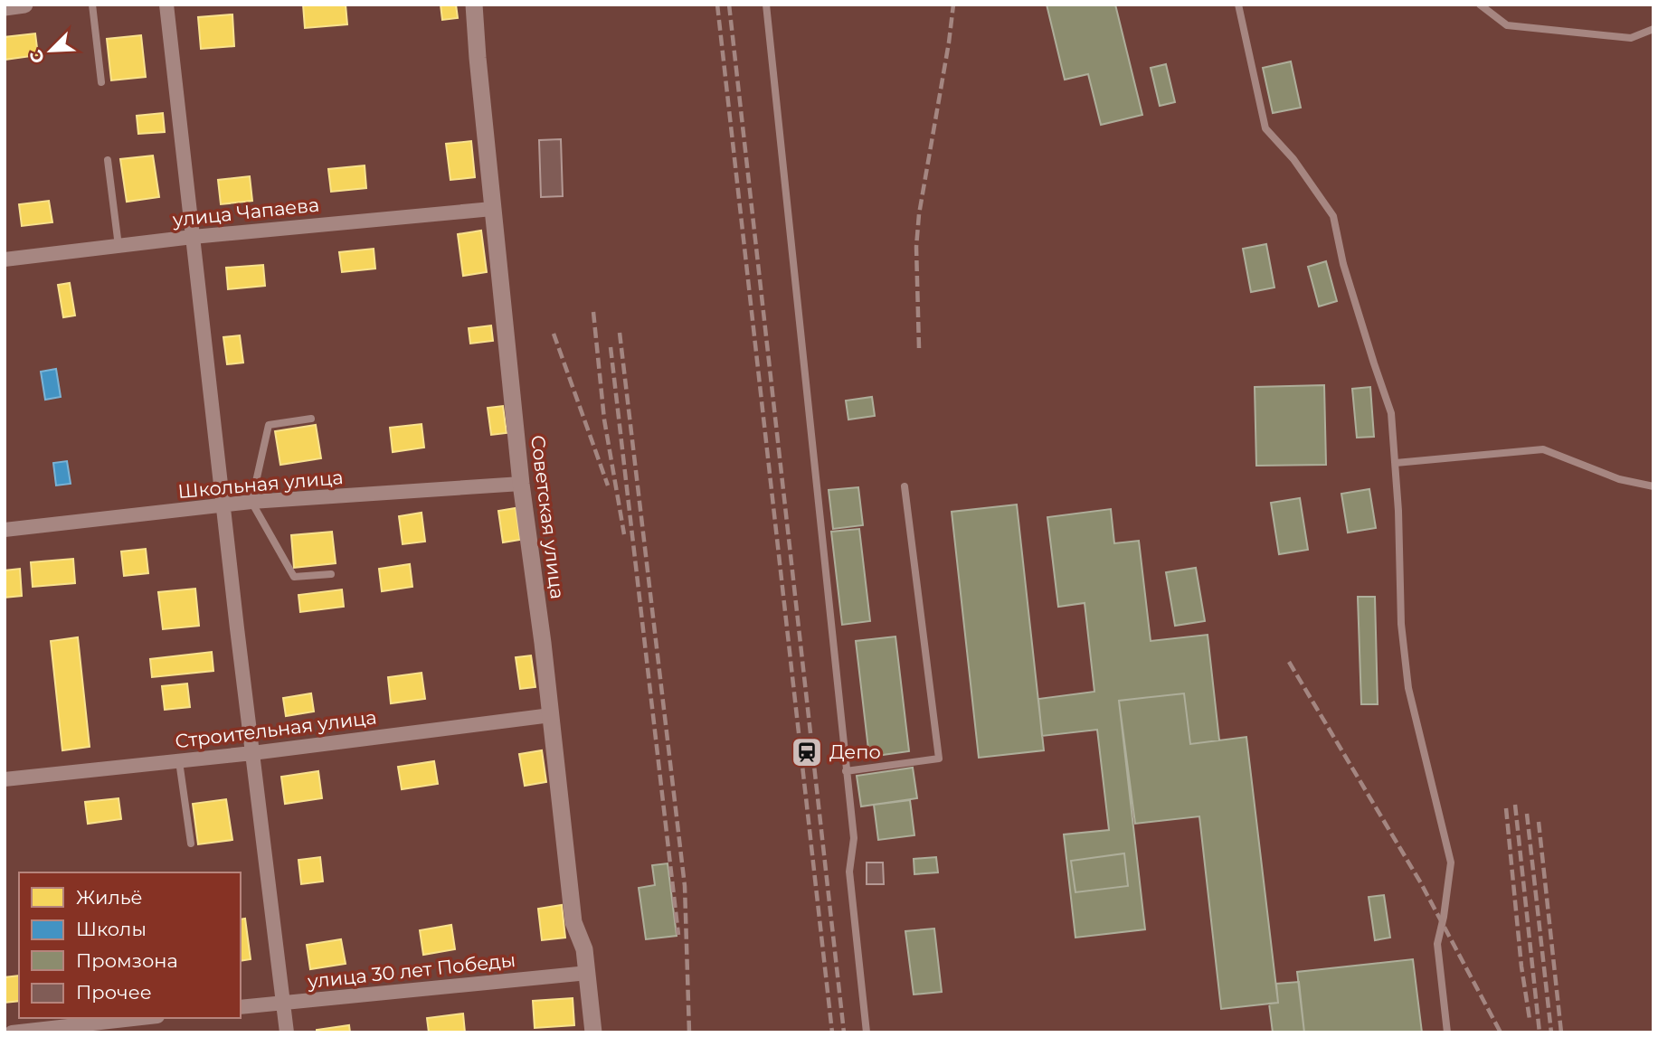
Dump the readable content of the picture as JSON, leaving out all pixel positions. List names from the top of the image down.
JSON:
{
  "streets": {
    "street": [
      "улица Чапаева",
      "Школьная улица",
      "Советская улица",
      "Строительная улица",
      "улица 30 лет Победы"
    ]
  },
  "crossings": [
    ["улица Чапаева", "Советская улица"],
    ["Школьная улица", "Советская улица"],
    ["Советская улица", "Строительная улица"],
    ["Советская улица", "улица 30 лет Победы"]
  ],
  "places": {
    "station": ["Депо"]
  },
  "legend": [
    "Жильё",
    "Школы",
    "Промзона",
    "Прочее"
  ],
  "north": "bottom left"
}
